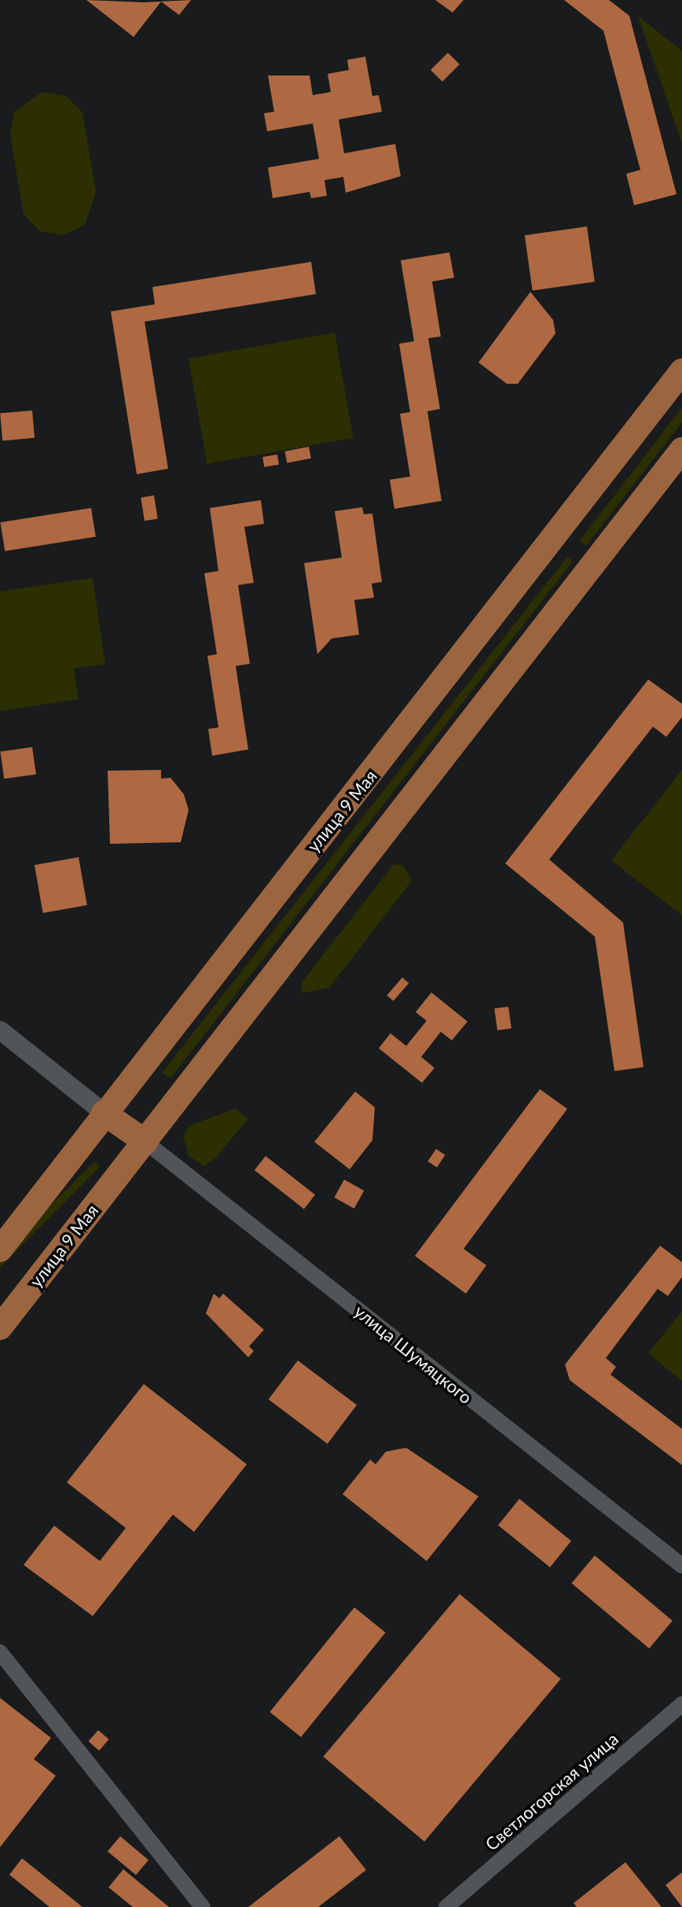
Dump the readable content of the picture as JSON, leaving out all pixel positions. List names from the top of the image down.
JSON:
{
  "streets": {
    "main road": ["улица 9 Мая"],
    "street": ["улица Шумяцкого", "Светлогорская улица"]
  },
  "crossings": [
    ["улица 9 Мая", "улица Шумяцкого"]
  ]
}
